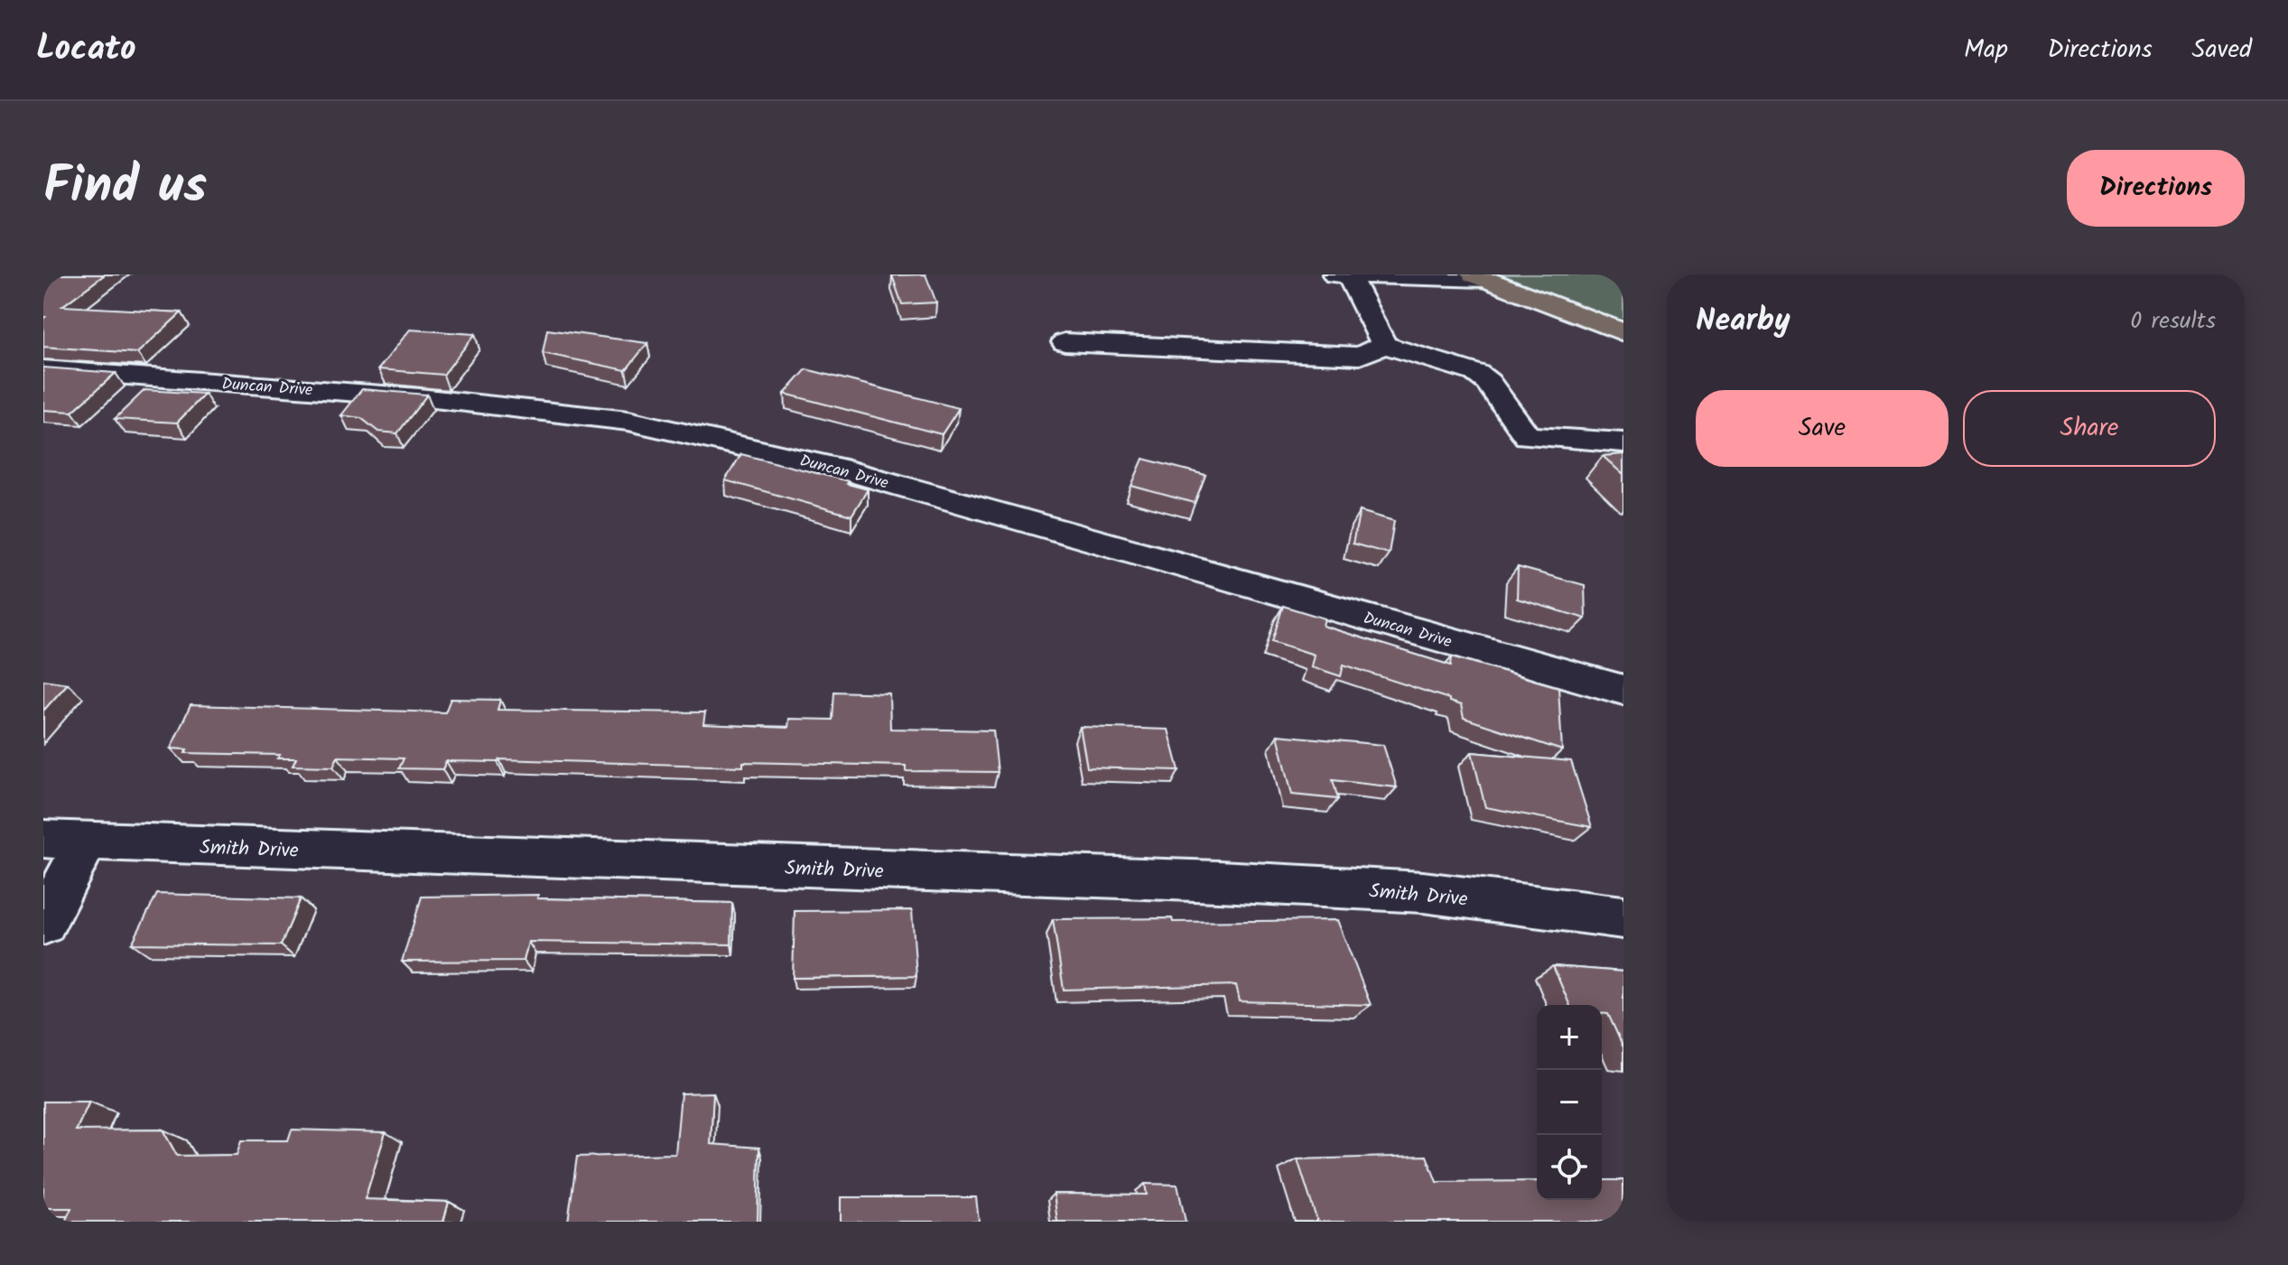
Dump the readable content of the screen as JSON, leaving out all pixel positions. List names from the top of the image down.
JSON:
{
  "streets": {
    "street": ["Duncan Drive", "Smith Drive"]
  },
  "page": {
    "header": "Locato",
    "nav": ["Map", "Directions", "Saved"],
    "title": "Find us",
    "buttons": [
      "Directions",
      ["Save", "Share"]
    ],
    "heading": ["Nearby", "0 results"],
    "map_buttons": ["+", "−"]
  }
}
